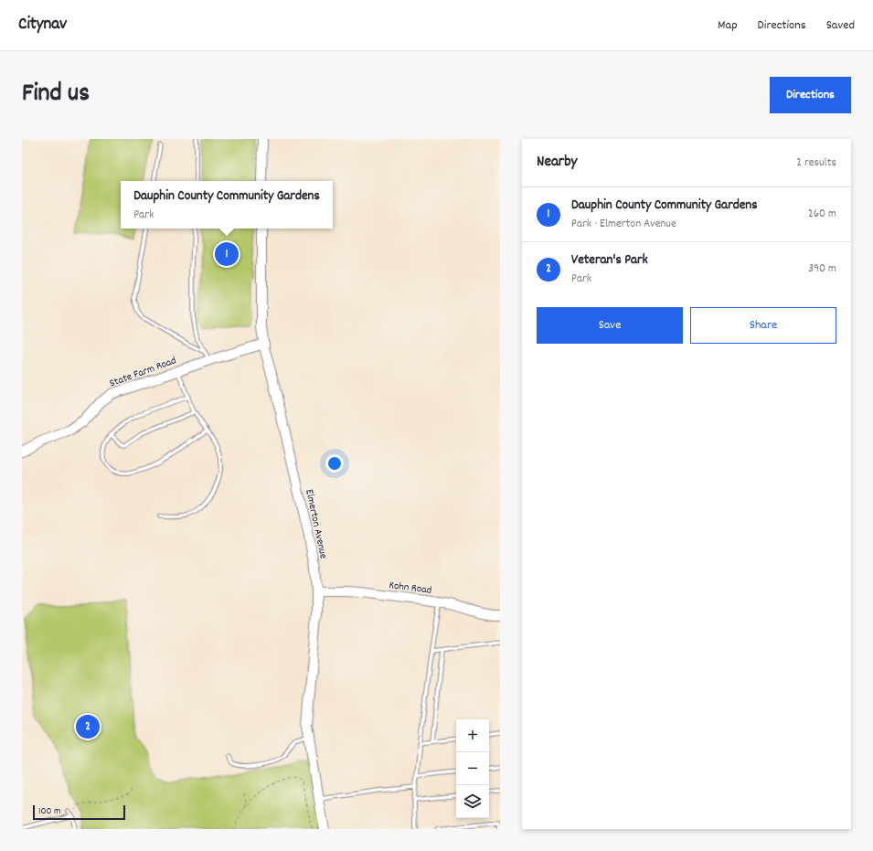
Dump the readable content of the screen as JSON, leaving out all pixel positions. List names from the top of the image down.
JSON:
{
  "streets": {
    "main road": ["State Farm Road", "Elmerton Avenue", "Kohn Road"]
  },
  "crossings": [
    ["State Farm Road", "Elmerton Avenue"],
    ["Elmerton Avenue", "Kohn Road"]
  ],
  "scale_bar": "100 m",
  "page": {
    "header": "Citynav",
    "nav": ["Map", "Directions", "Saved"],
    "title": "Find us",
    "buttons": [
      "Directions",
      ["Save", "Share"]
    ],
    "heading": ["Nearby", "2 results"],
    "popup": ["Dauphin County Community Gardens", "Park"],
    "list": [
      {
        "mark": "1",
        "name": "Dauphin County Community Gardens",
        "note": "Park · Elmerton Avenue",
        "value": "260 m"
      },
      {
        "mark": "2",
        "name": "Veteran's Park",
        "note": "Park",
        "value": "390 m"
      }
    ],
    "pins": ["1", "2"],
    "map_buttons": ["+", "−"],
    "scale": "100 m"
  }
}
